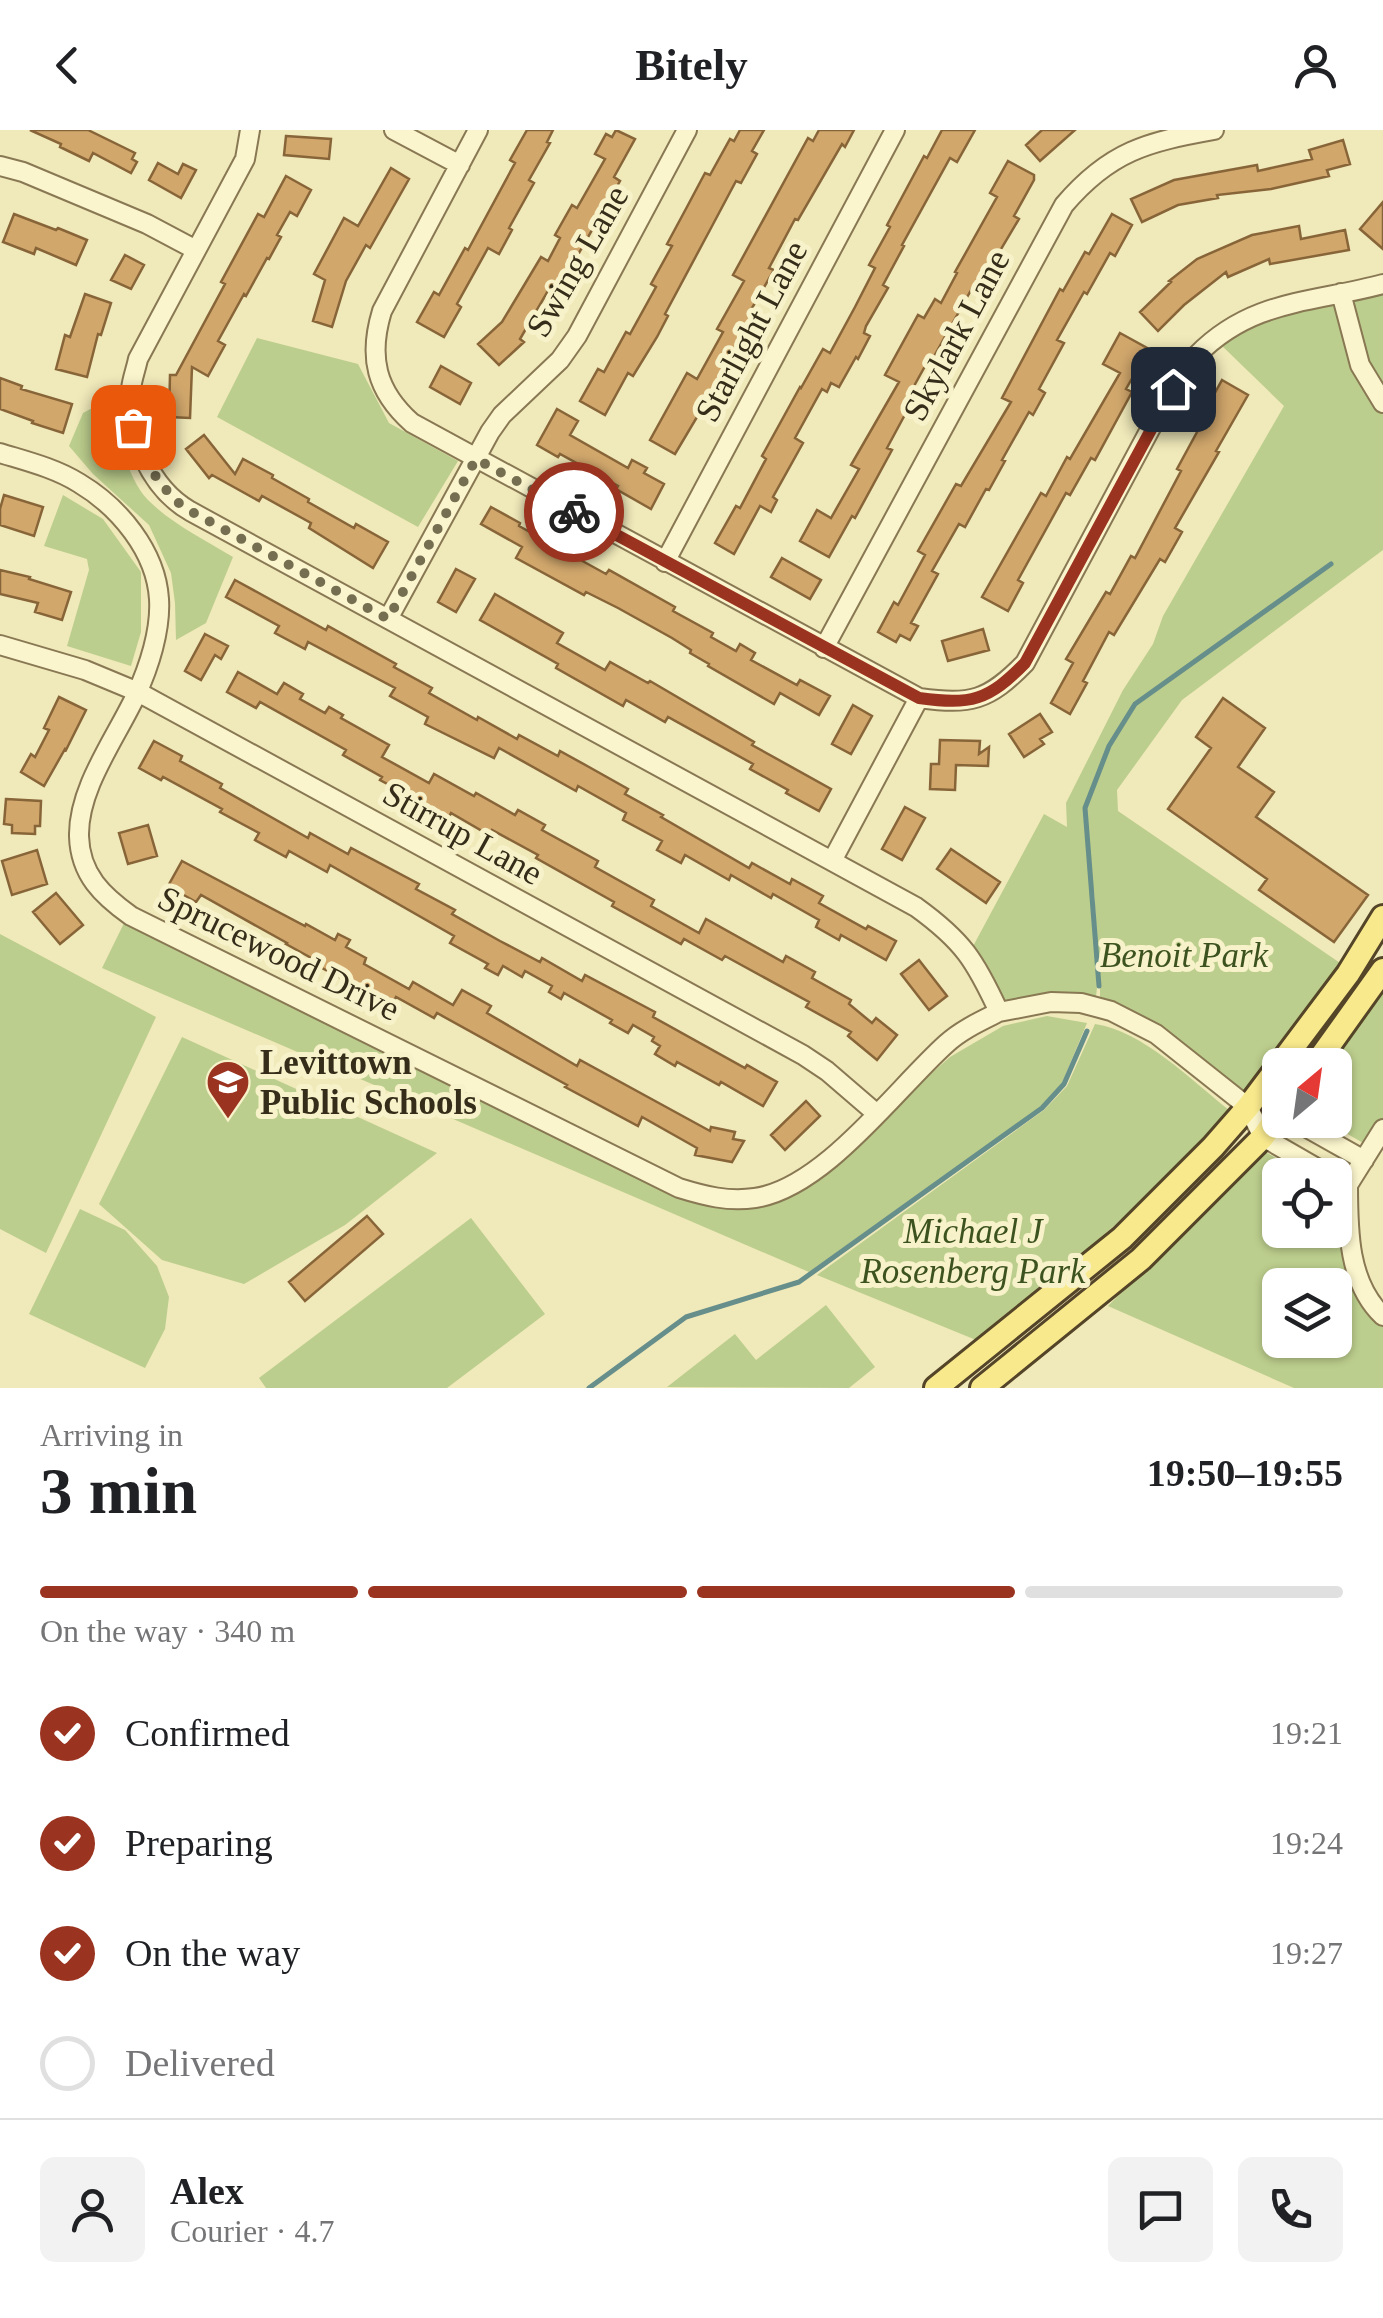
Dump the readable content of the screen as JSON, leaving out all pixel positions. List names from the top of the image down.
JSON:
{
  "streets": {
    "street": [
      "Swing Lane",
      "Starlight Lane",
      "Skylark Lane",
      "Stirrup Lane",
      "Sprucewood Drive"
    ]
  },
  "crossings": [
    ["Stirrup Lane", "Sprucewood Drive"]
  ],
  "parks": ["Benoit Park", "Michael J Rosenberg Park"],
  "places": {
    "school or university": ["Levittown Public Schools"]
  },
  "north": "top right",
  "page": {
    "header": "Bitely",
    "heading": ["3 min", "Arriving in", "19:50–19:55"],
    "panel": ["Alex", "Courier · 4.7"],
    "bar": "On the way · 340 m",
    "list": [
      ["Confirmed", "19:21"],
      ["Preparing", "19:24"],
      ["On the way", "19:27"],
      "Delivered"
    ]
  }
}
